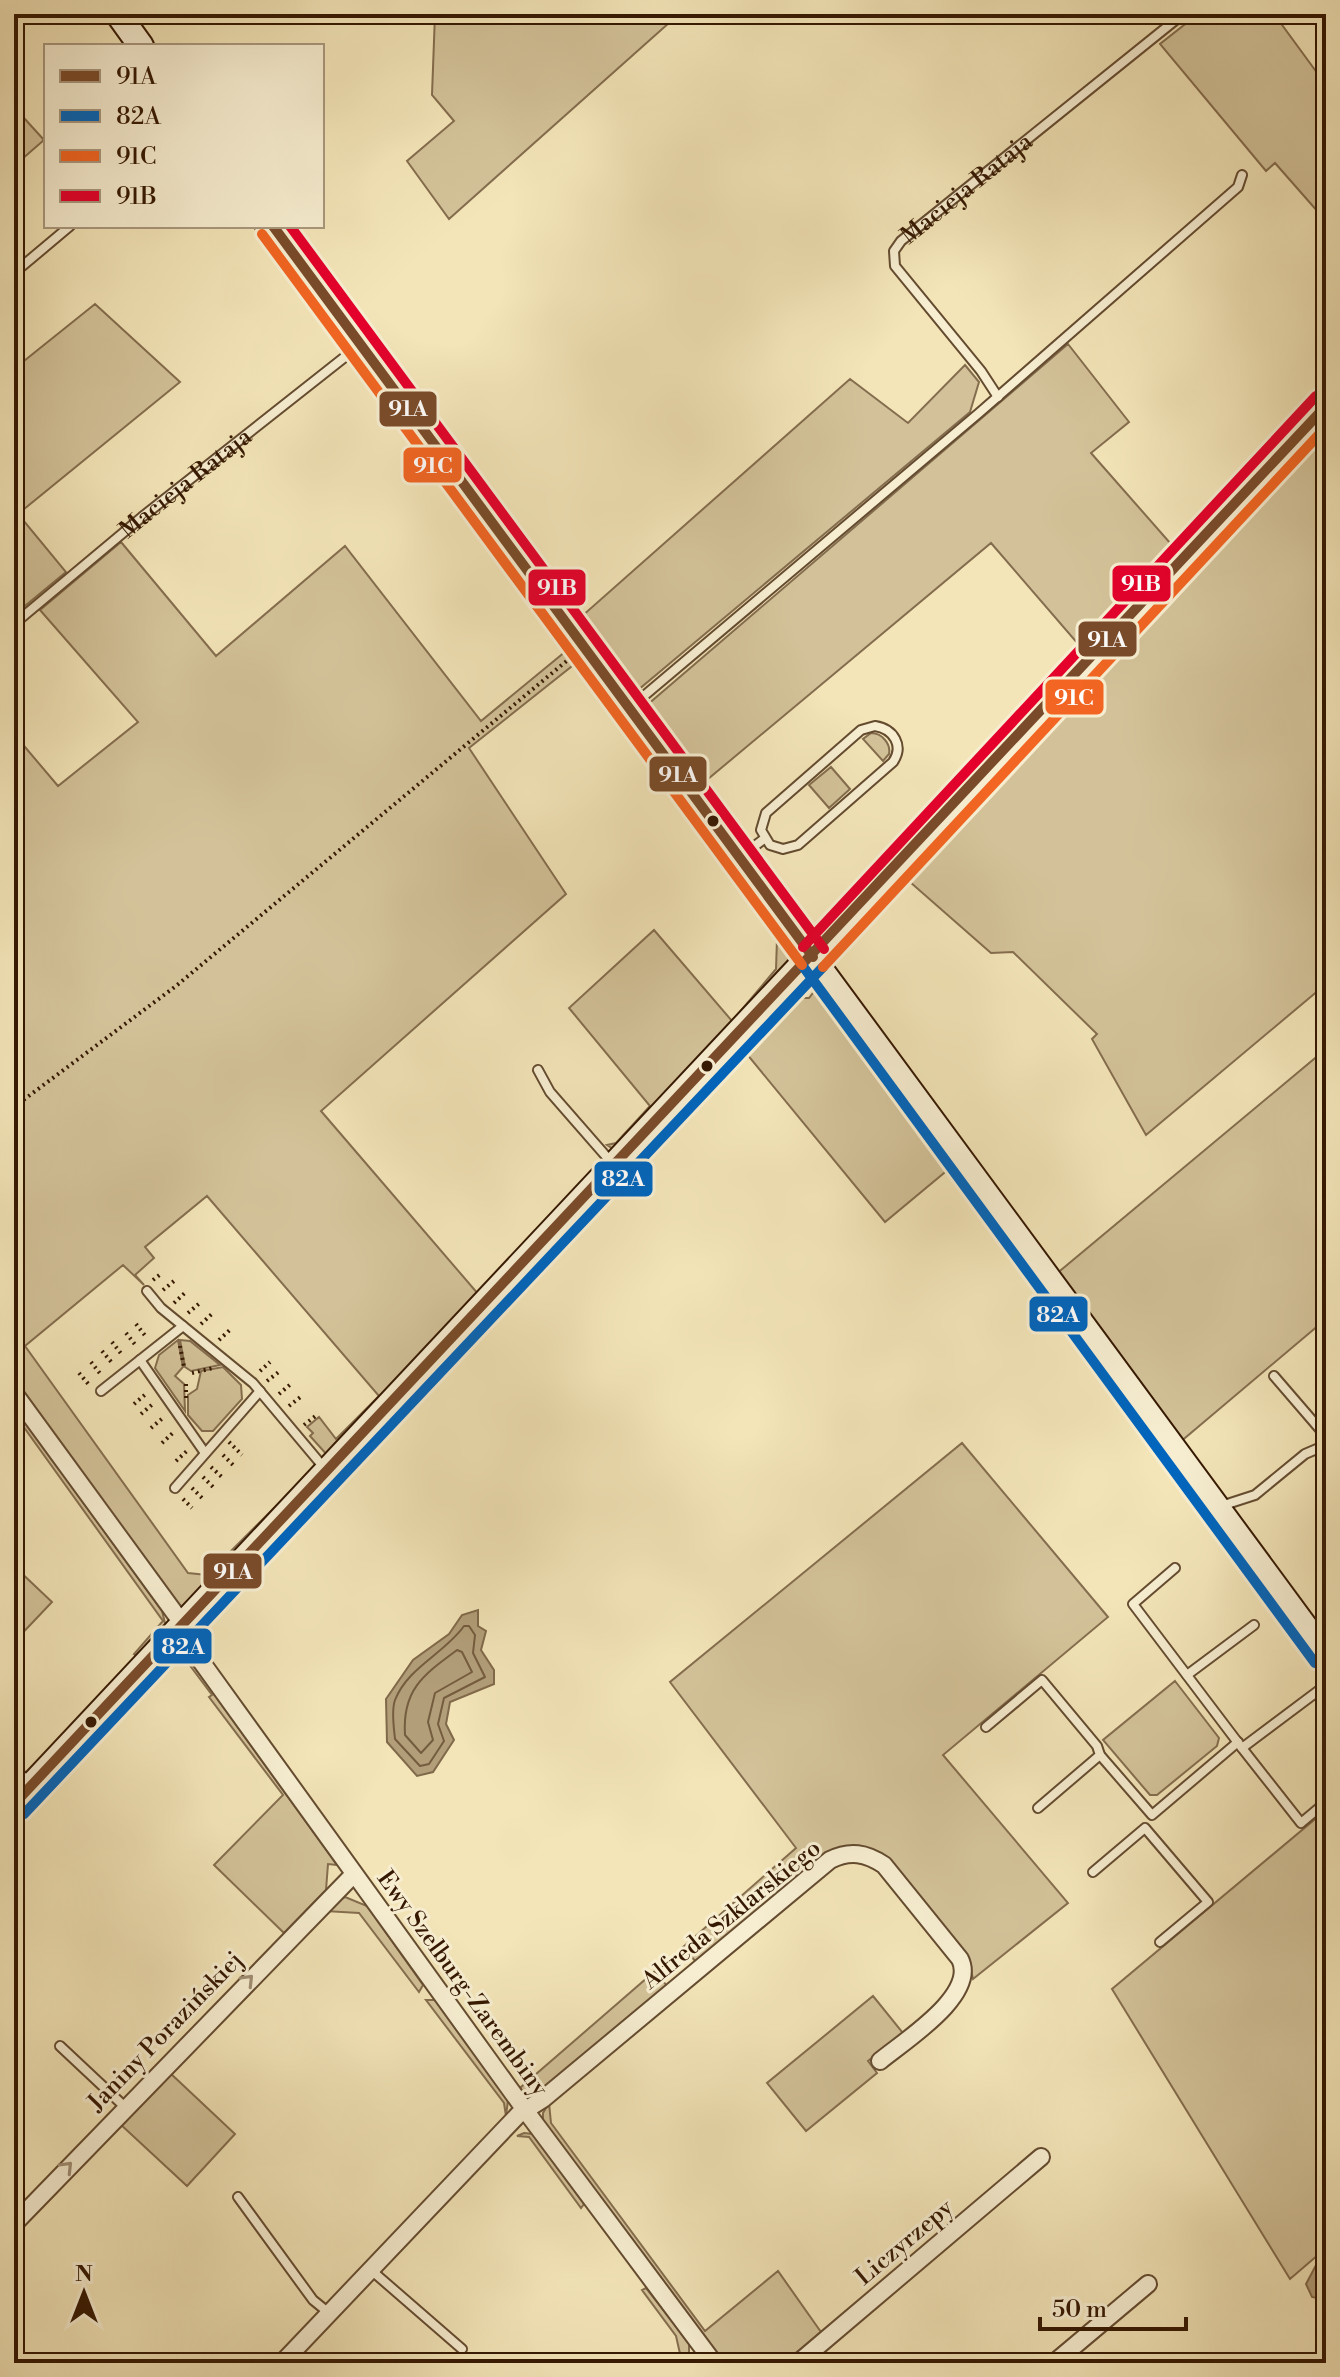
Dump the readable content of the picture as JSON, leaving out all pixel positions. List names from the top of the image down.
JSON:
{
  "streets": {
    "street": [
      "Alfreda Szklarskiego",
      "Ewy Szelburg-Zarembiny",
      "Janiny Porazińskiej",
      "Liczyrzepy"
    ],
    "lane": ["Macieja Rataja"]
  },
  "crossings": [
    ["Alfreda Szklarskiego", "Ewy Szelburg-Zarembiny"],
    ["Ewy Szelburg-Zarembiny", "Janiny Porazińskiej"]
  ],
  "one_way": ["Janiny Porazińskiej"],
  "lines": [
    "transit line 91A",
    "transit line 91B",
    "transit line 91C",
    "transit line 82A"
  ],
  "legend": [
    "91A",
    "82A",
    "91C",
    "91B"
  ],
  "scale_bar": "50 m",
  "north": "top"
}
